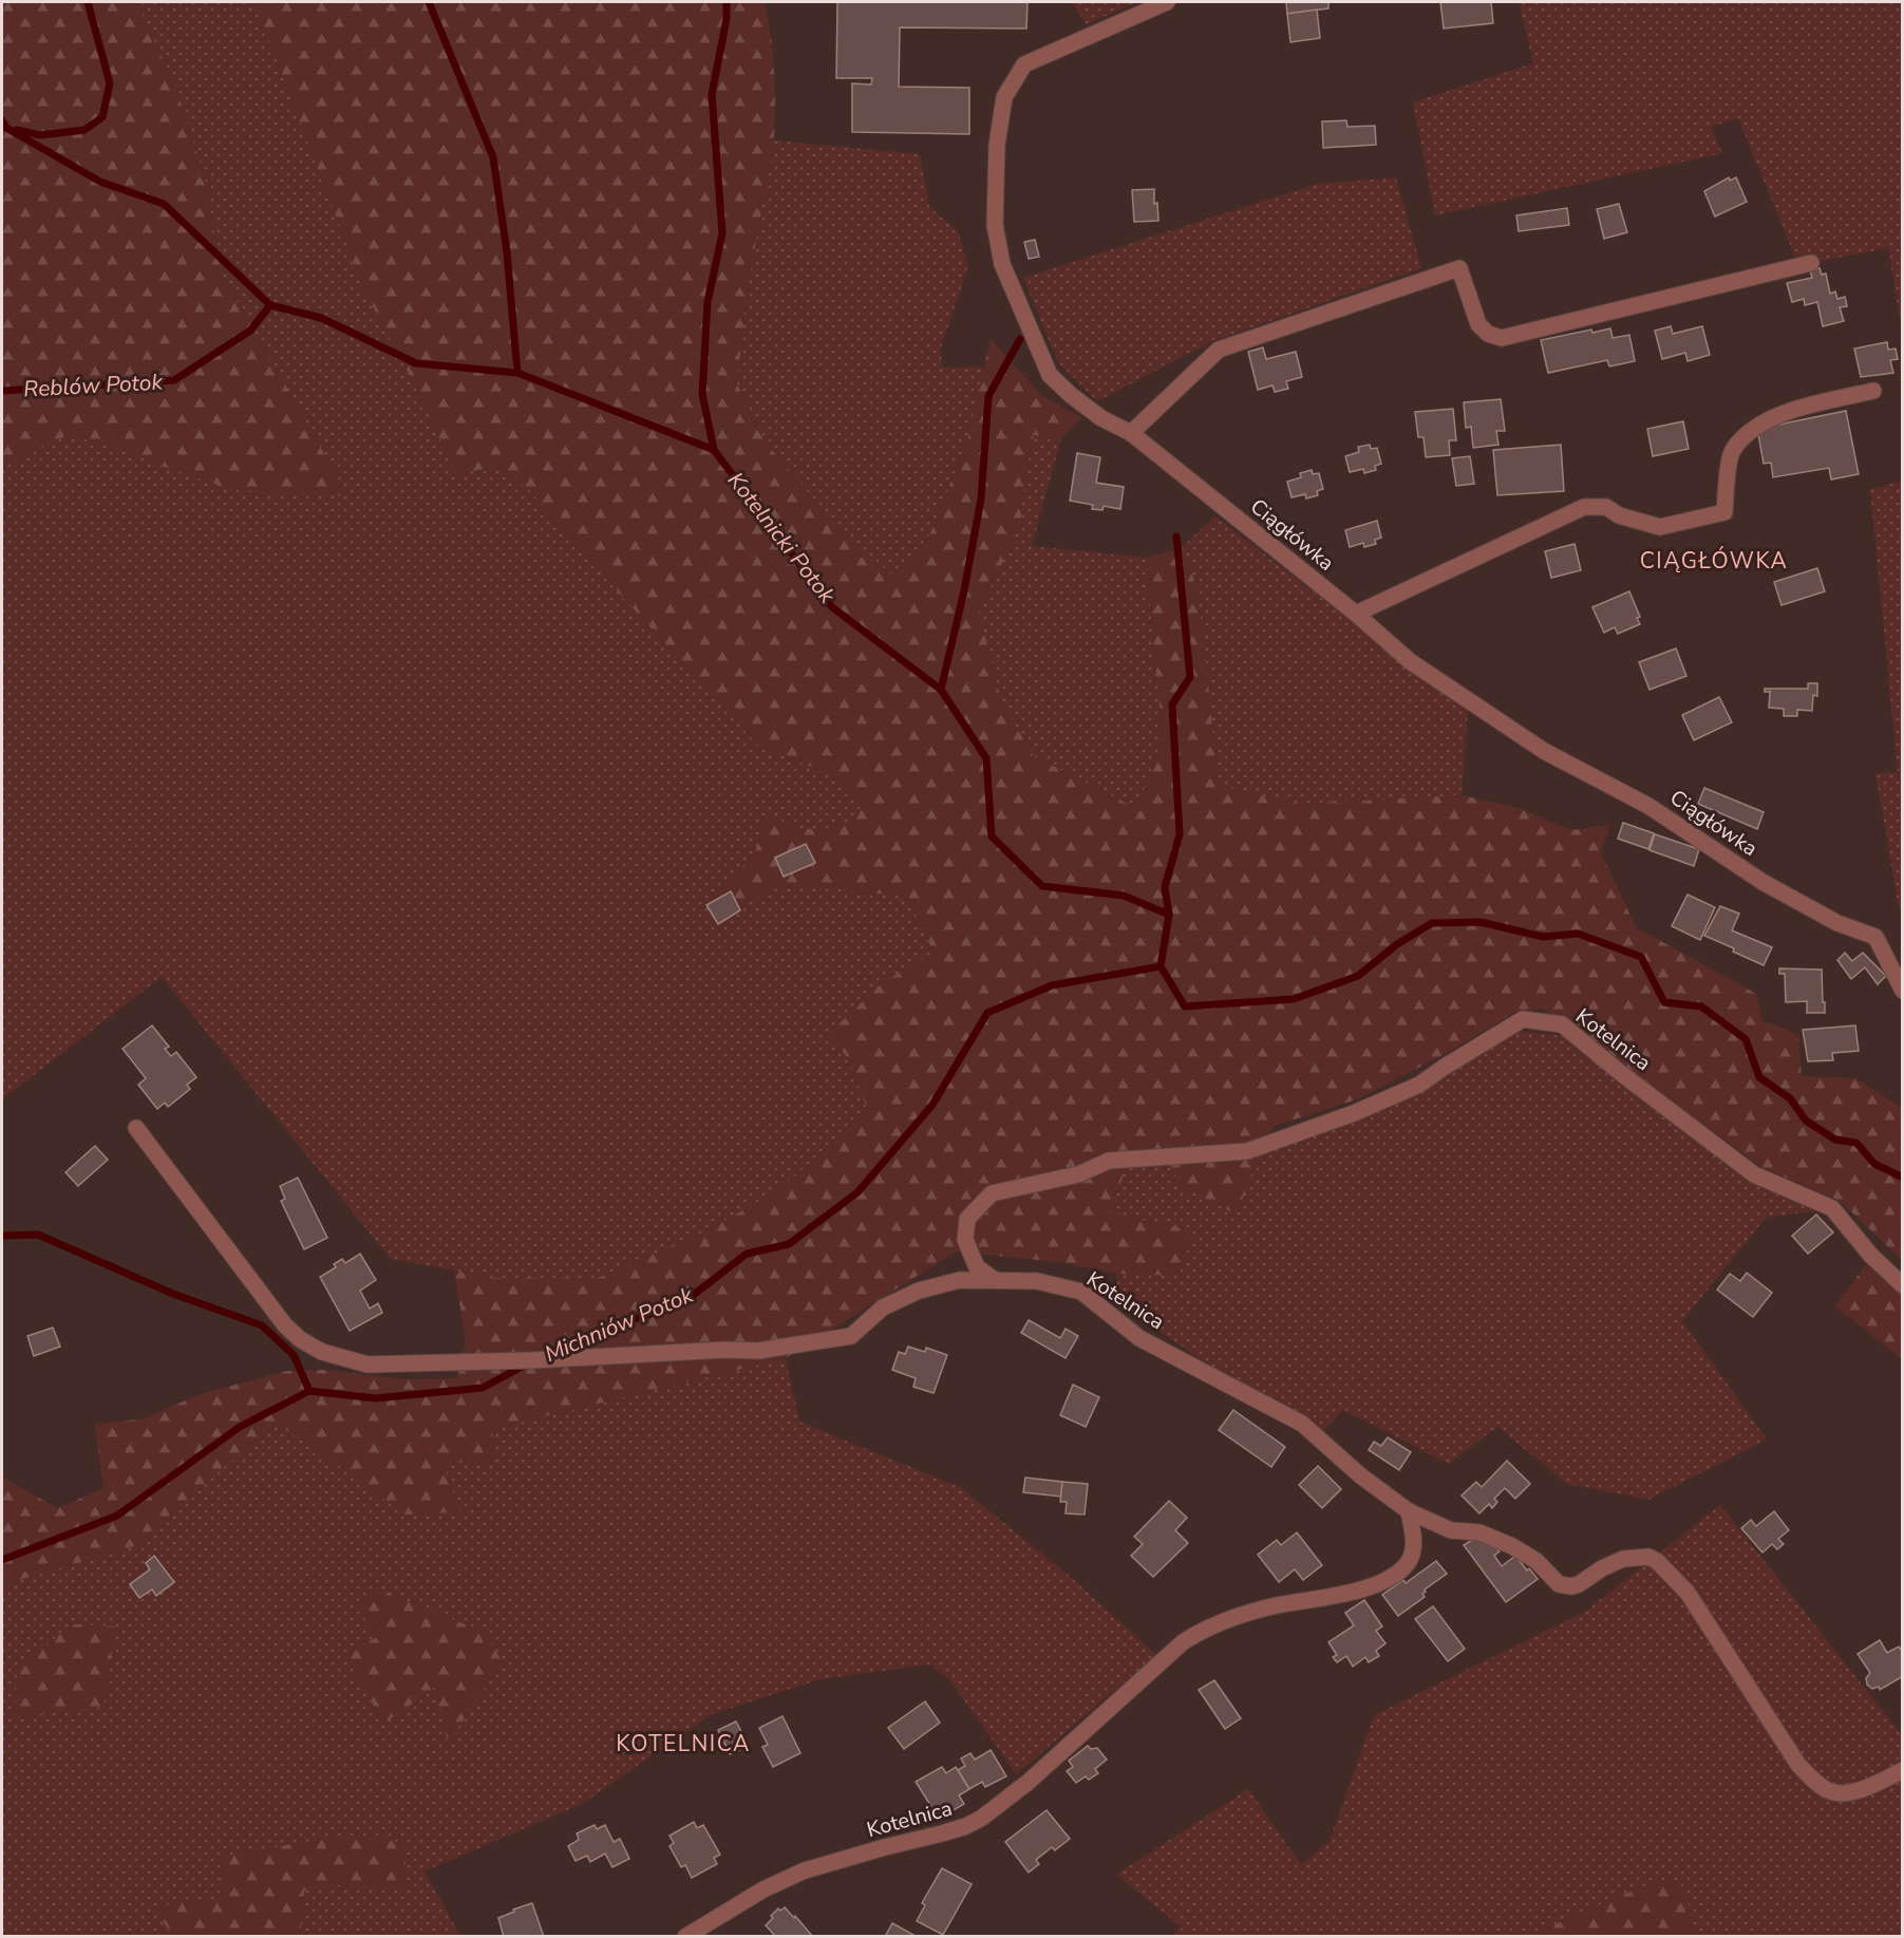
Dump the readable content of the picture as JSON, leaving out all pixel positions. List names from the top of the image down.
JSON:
{
  "streets": {
    "street": ["Ciągłówka", "Kotelnica"]
  },
  "districts": ["CIĄGŁÓWKA", "KOTELNICA"],
  "water": ["Reblów Potok", "Kotelnicki Potok", "Michniów Potok"]
}
